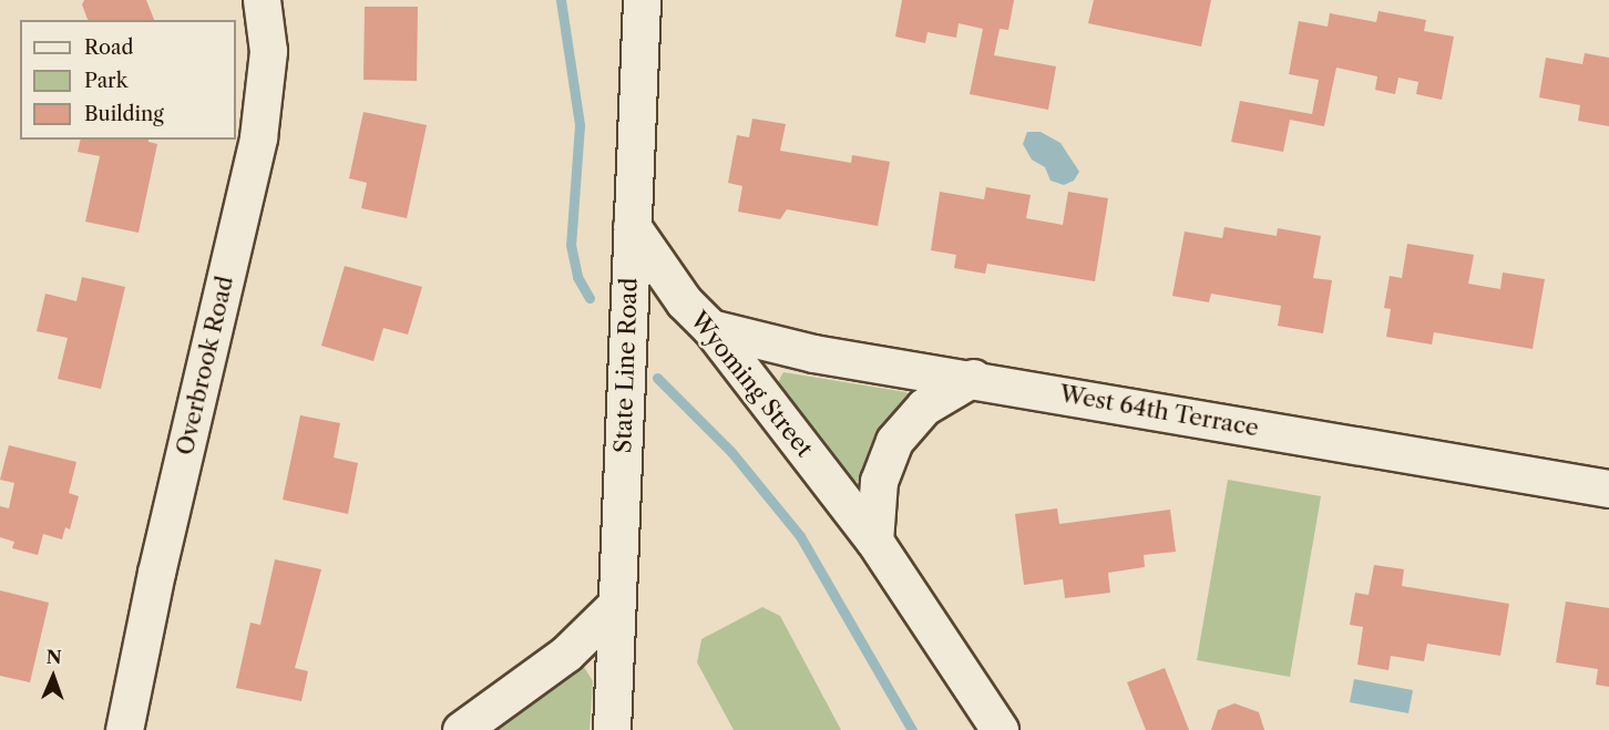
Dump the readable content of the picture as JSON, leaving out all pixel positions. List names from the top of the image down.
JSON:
{
  "streets": {
    "street": [
      "Overbrook Road",
      "State Line Road",
      "Wyoming Street",
      "West 64th Terrace"
    ]
  },
  "crossings": [
    ["State Line Road", "Wyoming Street"],
    ["Wyoming Street", "West 64th Terrace"]
  ],
  "legend": ["Road", "Park", "Building"],
  "north": "top"
}
